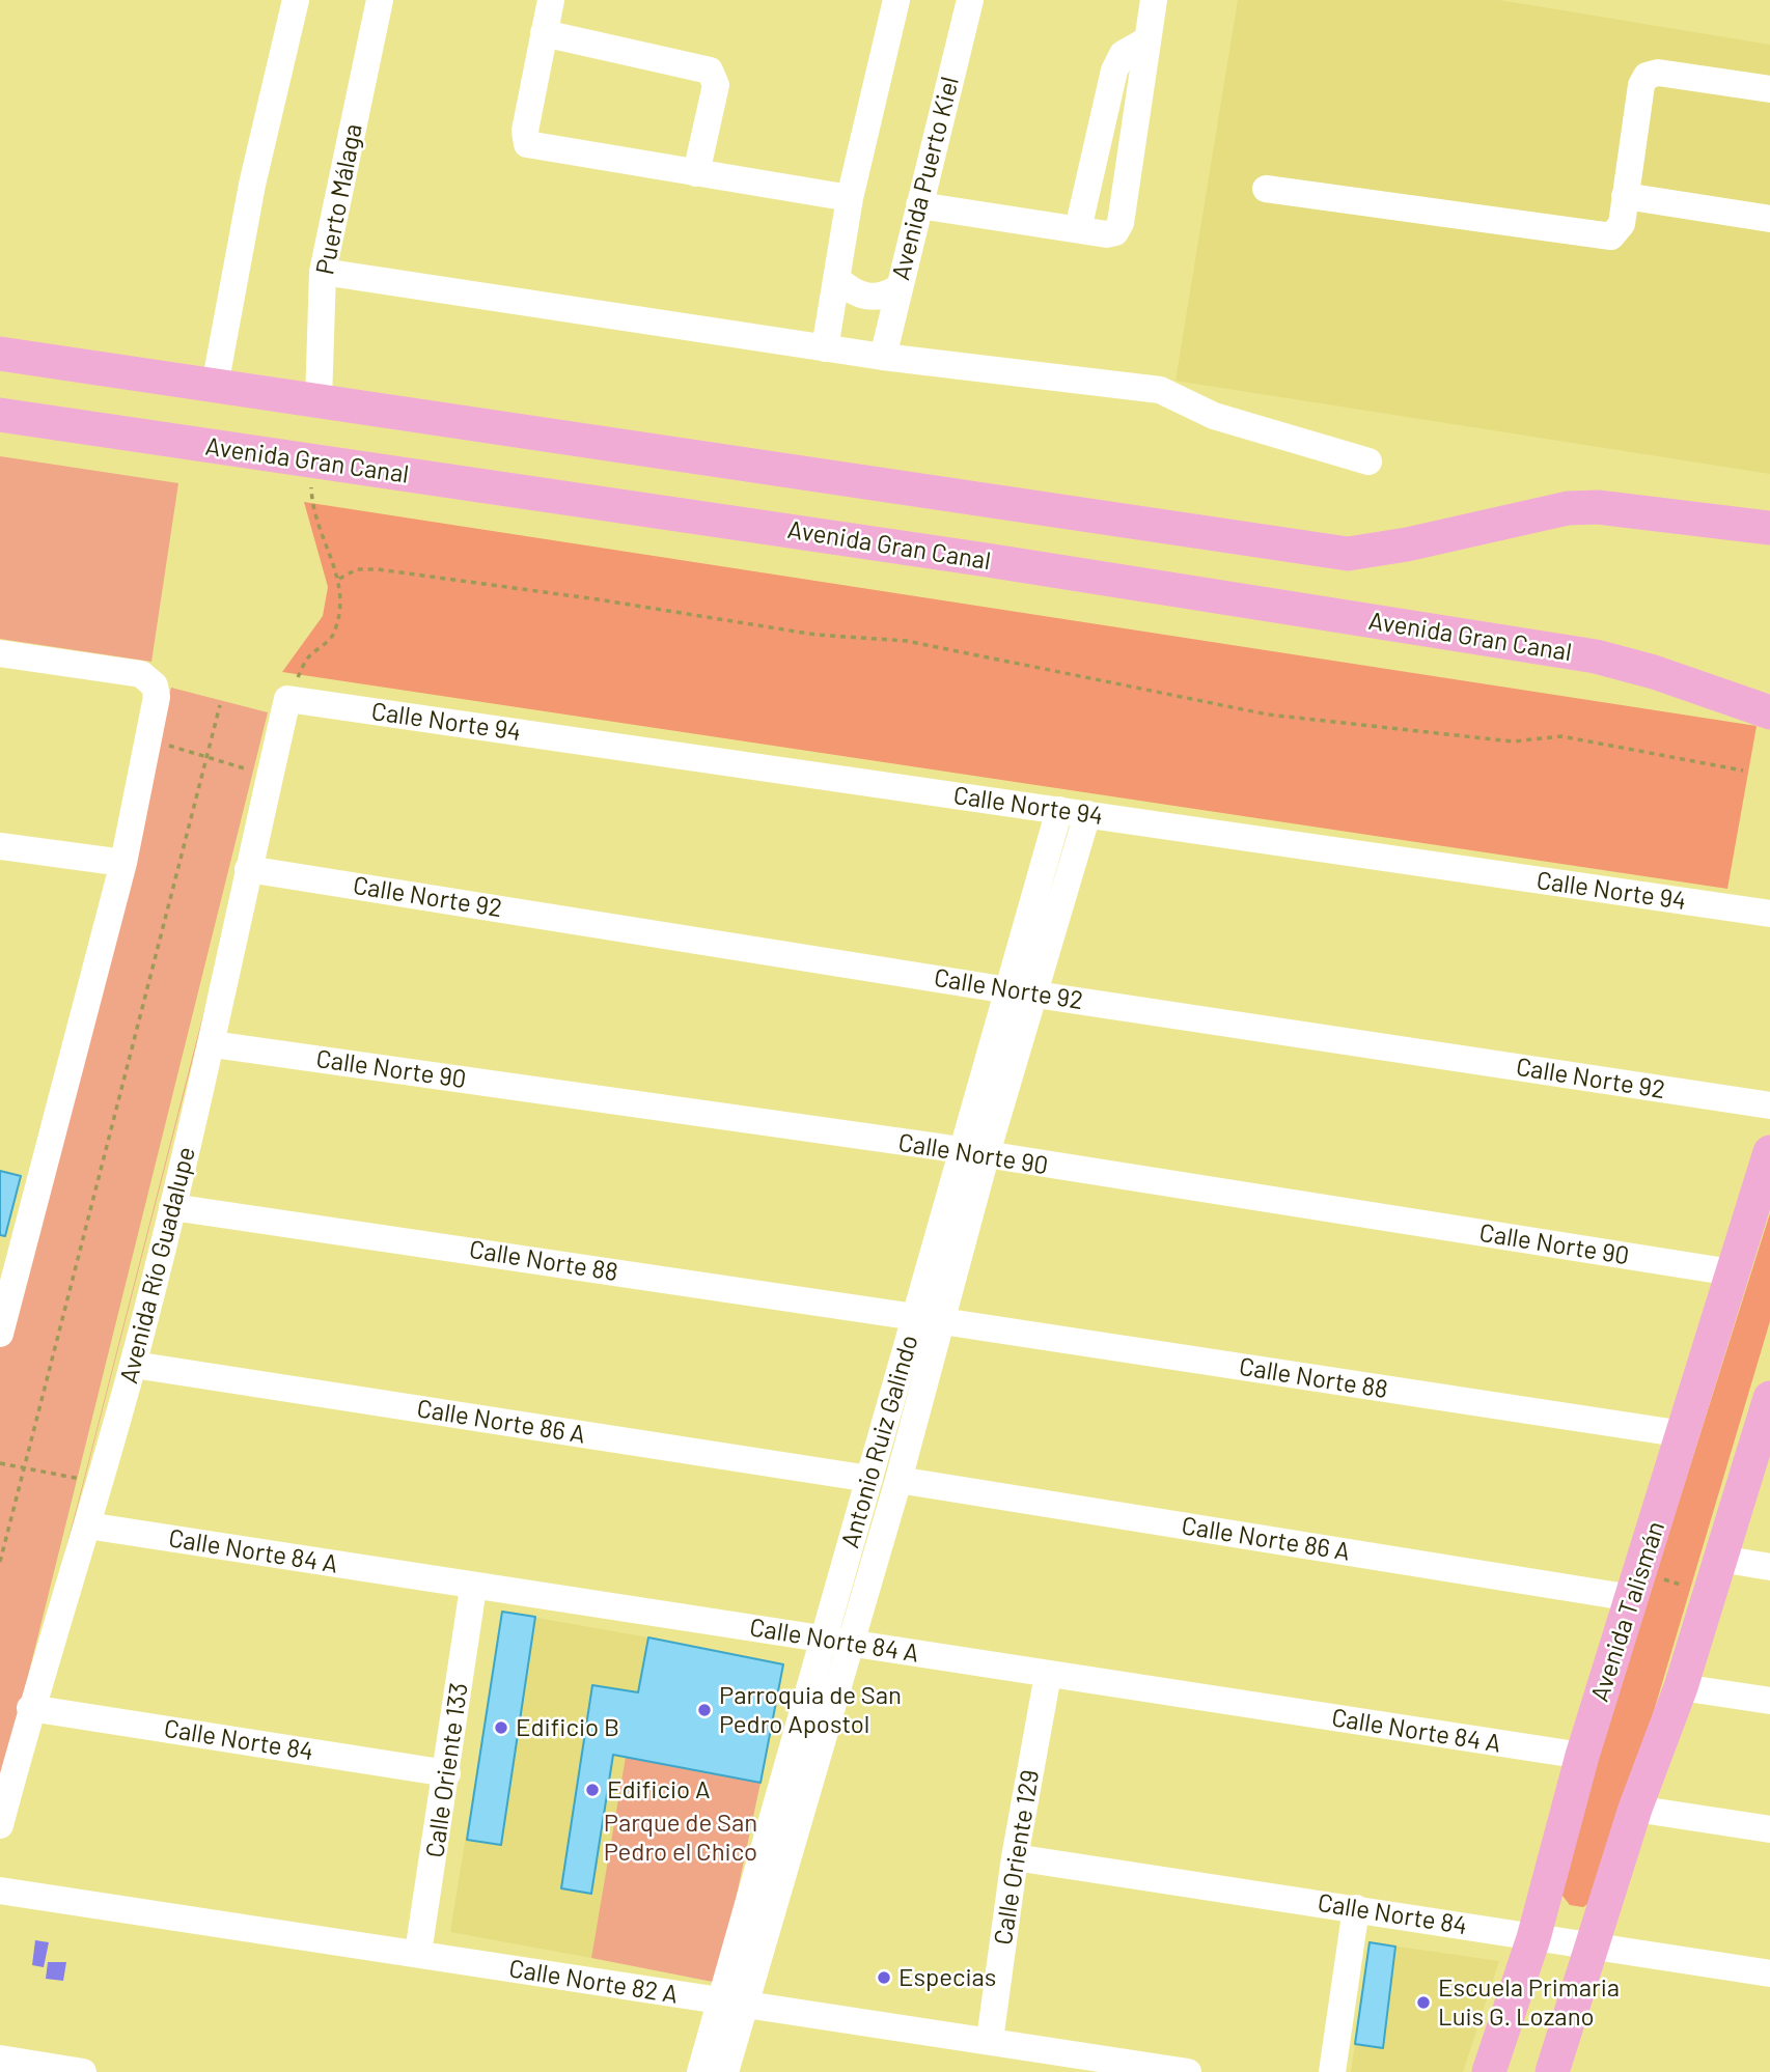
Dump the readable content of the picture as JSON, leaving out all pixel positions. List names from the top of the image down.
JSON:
{
  "streets": {
    "main road": ["Avenida Gran Canal", "Avenida Talismán"],
    "street": [
      "Avenida Puerto Kiel",
      "Puerto Málaga",
      "Calle Norte 94",
      "Calle Norte 92",
      "Calle Norte 90",
      "Calle Norte 88",
      "Avenida Río Guadalupe",
      "Calle Norte 86 A",
      "Antonio Ruiz Galindo",
      "Calle Norte 84 A",
      "Calle Norte 84",
      "Calle Oriente 133",
      "Calle Oriente 129",
      "Calle Norte 82 A"
    ]
  },
  "crossings": [
    ["Calle Norte 94", "Avenida Río Guadalupe"],
    ["Calle Norte 94", "Antonio Ruiz Galindo"],
    ["Calle Norte 92", "Avenida Río Guadalupe"],
    ["Calle Norte 92", "Antonio Ruiz Galindo"],
    ["Calle Norte 90", "Avenida Río Guadalupe"],
    ["Calle Norte 90", "Antonio Ruiz Galindo"],
    ["Calle Norte 90", "Avenida Talismán"],
    ["Calle Norte 88", "Avenida Río Guadalupe"],
    ["Calle Norte 88", "Antonio Ruiz Galindo"],
    ["Calle Norte 88", "Avenida Talismán"],
    ["Avenida Río Guadalupe", "Calle Norte 86 A"],
    ["Avenida Río Guadalupe", "Calle Norte 84 A"],
    ["Avenida Río Guadalupe", "Calle Norte 84"],
    ["Calle Norte 86 A", "Antonio Ruiz Galindo"],
    ["Calle Norte 86 A", "Avenida Talismán"],
    ["Antonio Ruiz Galindo", "Calle Norte 84 A"],
    ["Antonio Ruiz Galindo", "Calle Norte 82 A"],
    ["Calle Norte 84 A", "Avenida Talismán"],
    ["Calle Norte 84 A", "Calle Oriente 133"],
    ["Calle Norte 84 A", "Calle Oriente 129"],
    ["Avenida Talismán", "Calle Norte 84"],
    ["Calle Norte 84", "Calle Oriente 133"],
    ["Calle Norte 84", "Calle Oriente 129"],
    ["Calle Oriente 133", "Calle Norte 82 A"],
    ["Calle Oriente 129", "Calle Norte 82 A"]
  ],
  "parks": ["Parque de San Pedro el Chico"],
  "places": [
    "Parroquia de San Pedro Apostol",
    "Edificio B",
    "Edificio A",
    "Especias",
    "Escuela Primaria Luis G. Lozano"
  ]
}
